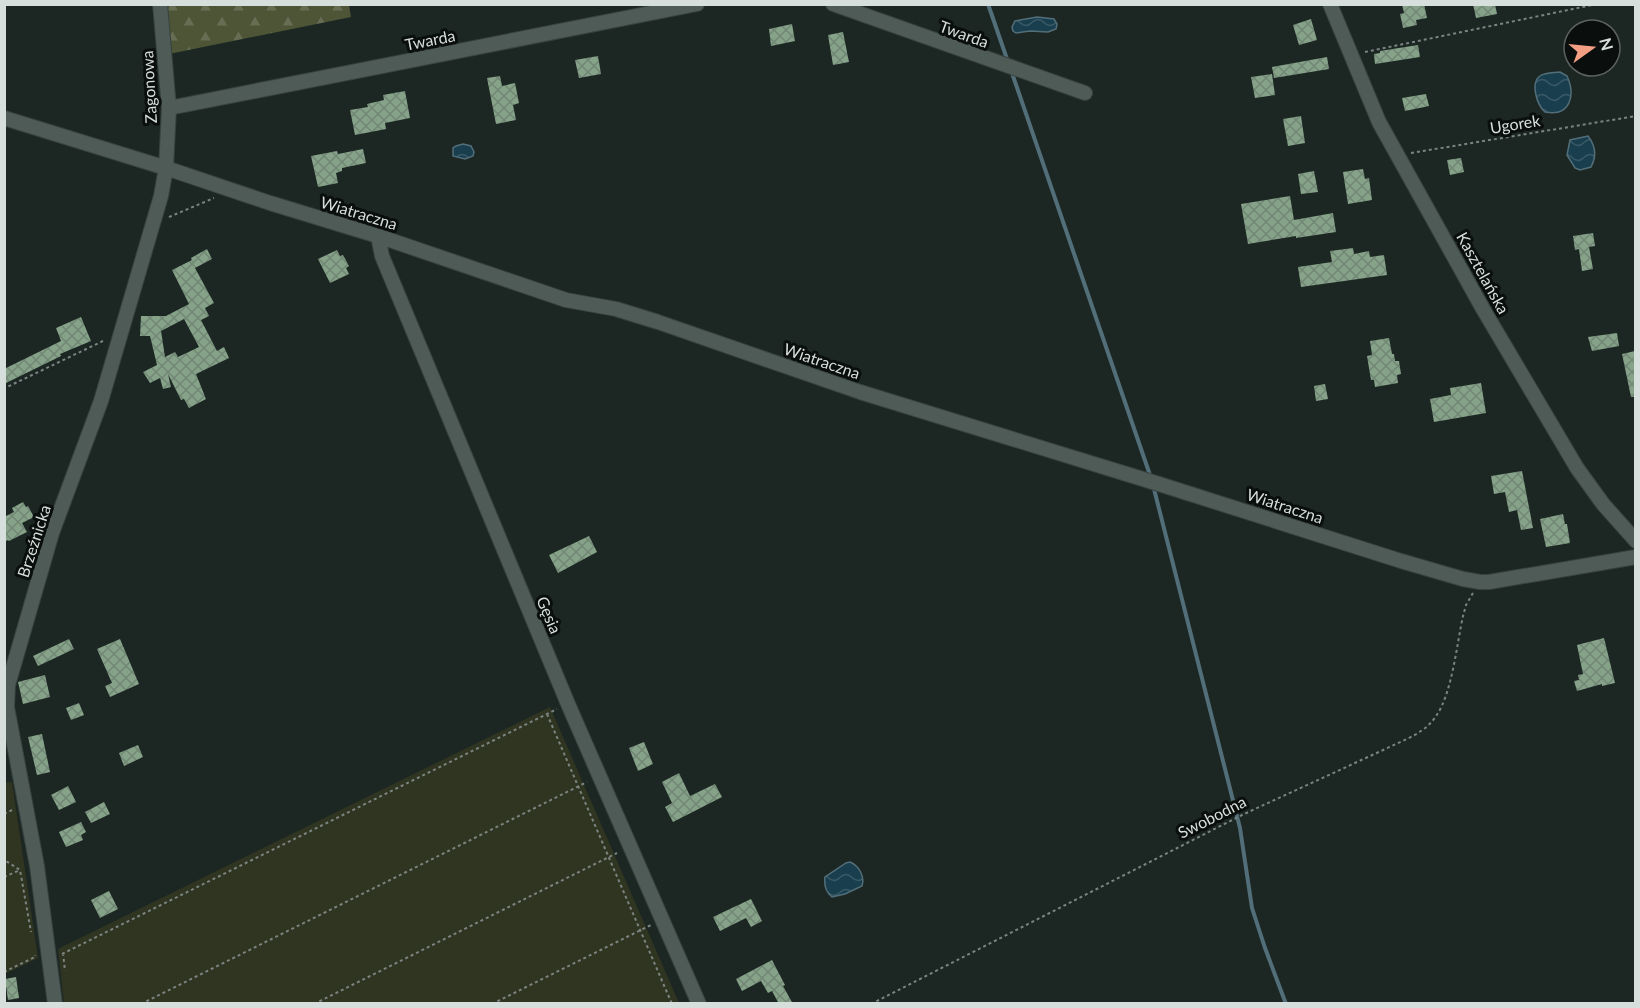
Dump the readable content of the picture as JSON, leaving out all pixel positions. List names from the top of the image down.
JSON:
{
  "streets": {
    "street": [
      "Twarda",
      "Zagonowa",
      "Wiatraczna",
      "Kasztelańska",
      "Brzeźnicka",
      "Gęsia"
    ],
    "path": ["Ugorek", "Swobodna"]
  },
  "crossings": [
    ["Twarda", "Zagonowa"],
    ["Zagonowa", "Wiatraczna"],
    ["Zagonowa", "Brzeźnicka"],
    ["Ugorek", "Kasztelańska"],
    ["Wiatraczna", "Brzeźnicka"],
    ["Wiatraczna", "Gęsia"],
    ["Wiatraczna", "Swobodna"]
  ],
  "north": "right"
}
